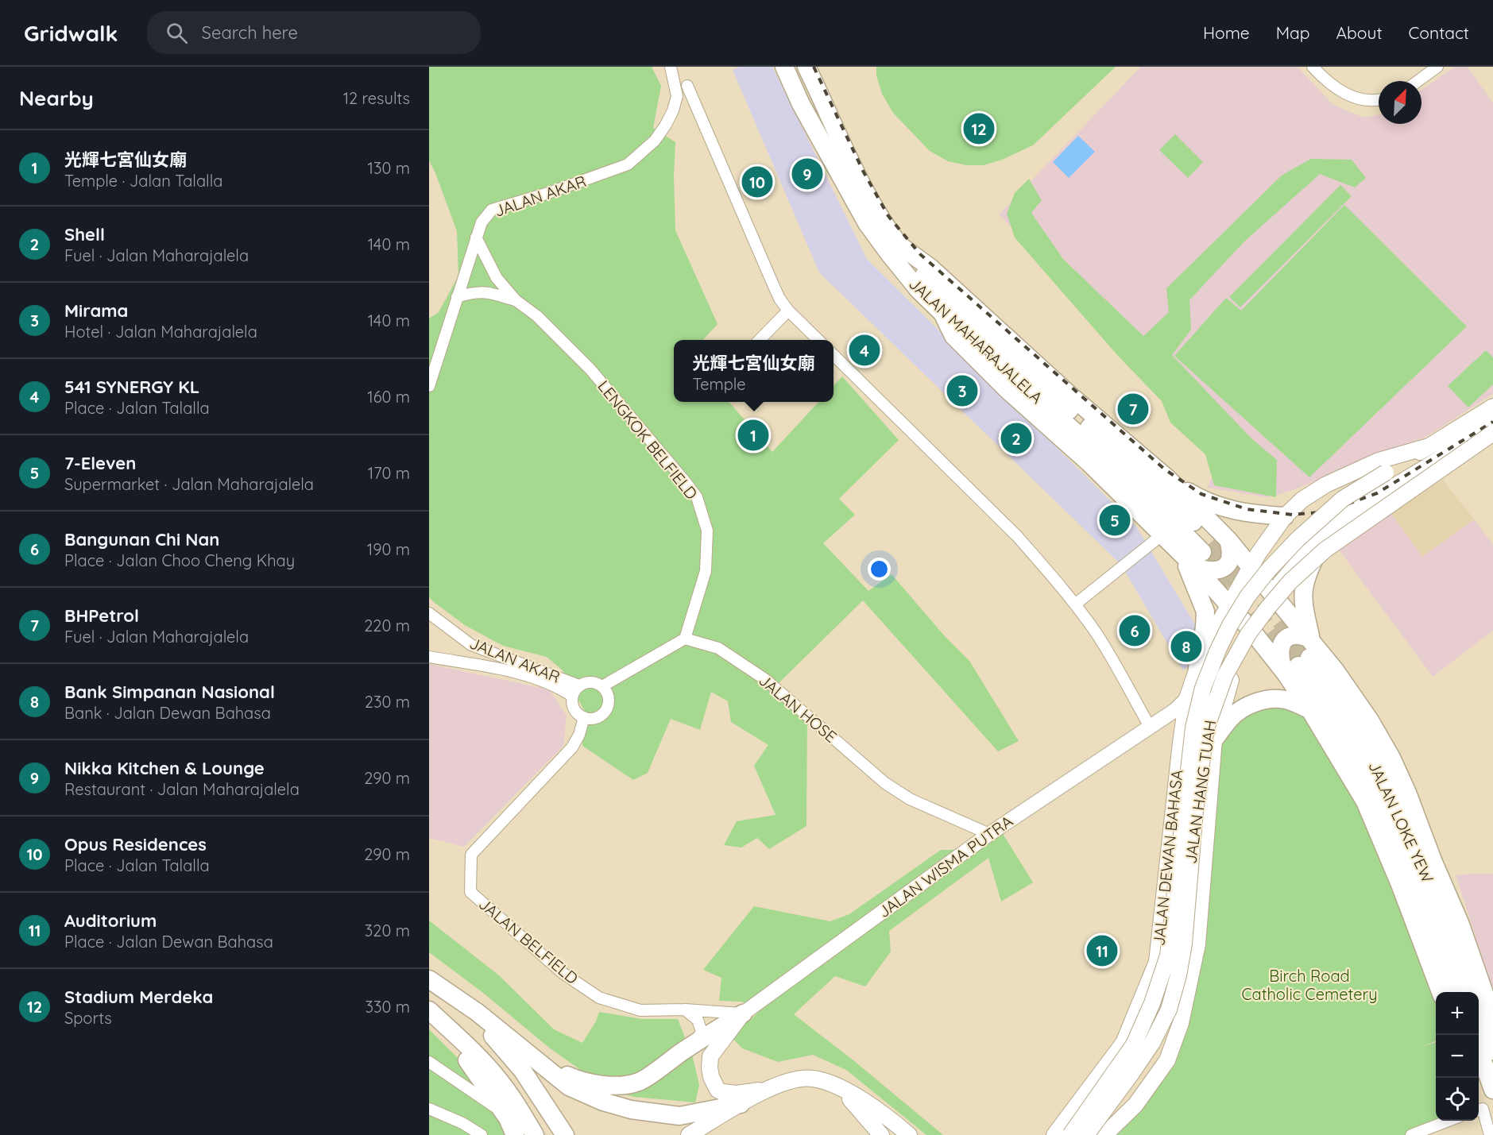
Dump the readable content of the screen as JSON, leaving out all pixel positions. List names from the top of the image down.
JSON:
{
  "streets": {
    "main road": [
      "JALAN MAHARAJALELA",
      "JALAN HANG TUAH",
      "JALAN LOKE YEW",
      "JALAN DEWAN BAHASA"
    ],
    "street": [
      "JALAN AKAR",
      "LENGKOK BELFIELD",
      "JALAN HOSE",
      "JALAN WISMA PUTRA",
      "JALAN BELFIELD"
    ]
  },
  "crossings": [
    ["JALAN AKAR", "LENGKOK BELFIELD"],
    ["JALAN AKAR", "JALAN BELFIELD"],
    ["LENGKOK BELFIELD", "JALAN HOSE"],
    ["JALAN HOSE", "JALAN WISMA PUTRA"],
    ["JALAN HANG TUAH", "JALAN DEWAN BAHASA"],
    ["JALAN DEWAN BAHASA", "JALAN WISMA PUTRA"],
    ["JALAN WISMA PUTRA", "JALAN BELFIELD"]
  ],
  "parks": ["Birch Road Catholic Cemetery"],
  "north": "top right",
  "page": {
    "header": "Gridwalk",
    "search": "Search here",
    "nav": [
      "Home",
      "Map",
      "About",
      "Contact"
    ],
    "heading": ["Nearby", "12 results"],
    "pins": [
      "12",
      "9",
      "10",
      "4",
      "3",
      "7",
      "1",
      "2",
      "5",
      "6",
      "8",
      "11"
    ],
    "list": [
      {
        "mark": "1",
        "name": "光輝七宮仙女廟",
        "note": "Temple · Jalan Talalla",
        "value": "130 m"
      },
      {
        "mark": "2",
        "name": "Shell",
        "note": "Fuel · Jalan Maharajalela",
        "value": "140 m"
      },
      {
        "mark": "3",
        "name": "Mirama",
        "note": "Hotel · Jalan Maharajalela",
        "value": "140 m"
      },
      {
        "mark": "4",
        "name": "541 SYNERGY KL",
        "note": "Place · Jalan Talalla",
        "value": "160 m"
      },
      {
        "mark": "5",
        "name": "7-Eleven",
        "note": "Supermarket · Jalan Maharajalela",
        "value": "170 m"
      },
      {
        "mark": "6",
        "name": "Bangunan Chi Nan",
        "note": "Place · Jalan Choo Cheng Khay",
        "value": "190 m"
      },
      {
        "mark": "7",
        "name": "BHPetrol",
        "note": "Fuel · Jalan Maharajalela",
        "value": "220 m"
      },
      {
        "mark": "8",
        "name": "Bank Simpanan Nasional",
        "note": "Bank · Jalan Dewan Bahasa",
        "value": "230 m"
      },
      {
        "mark": "9",
        "name": "Nikka Kitchen & Lounge",
        "note": "Restaurant · Jalan Maharajalela",
        "value": "290 m"
      },
      {
        "mark": "10",
        "name": "Opus Residences",
        "note": "Place · Jalan Talalla",
        "value": "290 m"
      },
      {
        "mark": "11",
        "name": "Auditorium",
        "note": "Place · Jalan Dewan Bahasa",
        "value": "320 m"
      },
      {
        "mark": "12",
        "name": "Stadium Merdeka",
        "note": "Sports",
        "value": "330 m"
      }
    ],
    "popup": ["光輝七宮仙女廟", "Temple"],
    "map_buttons": ["+", "−"]
  }
}
